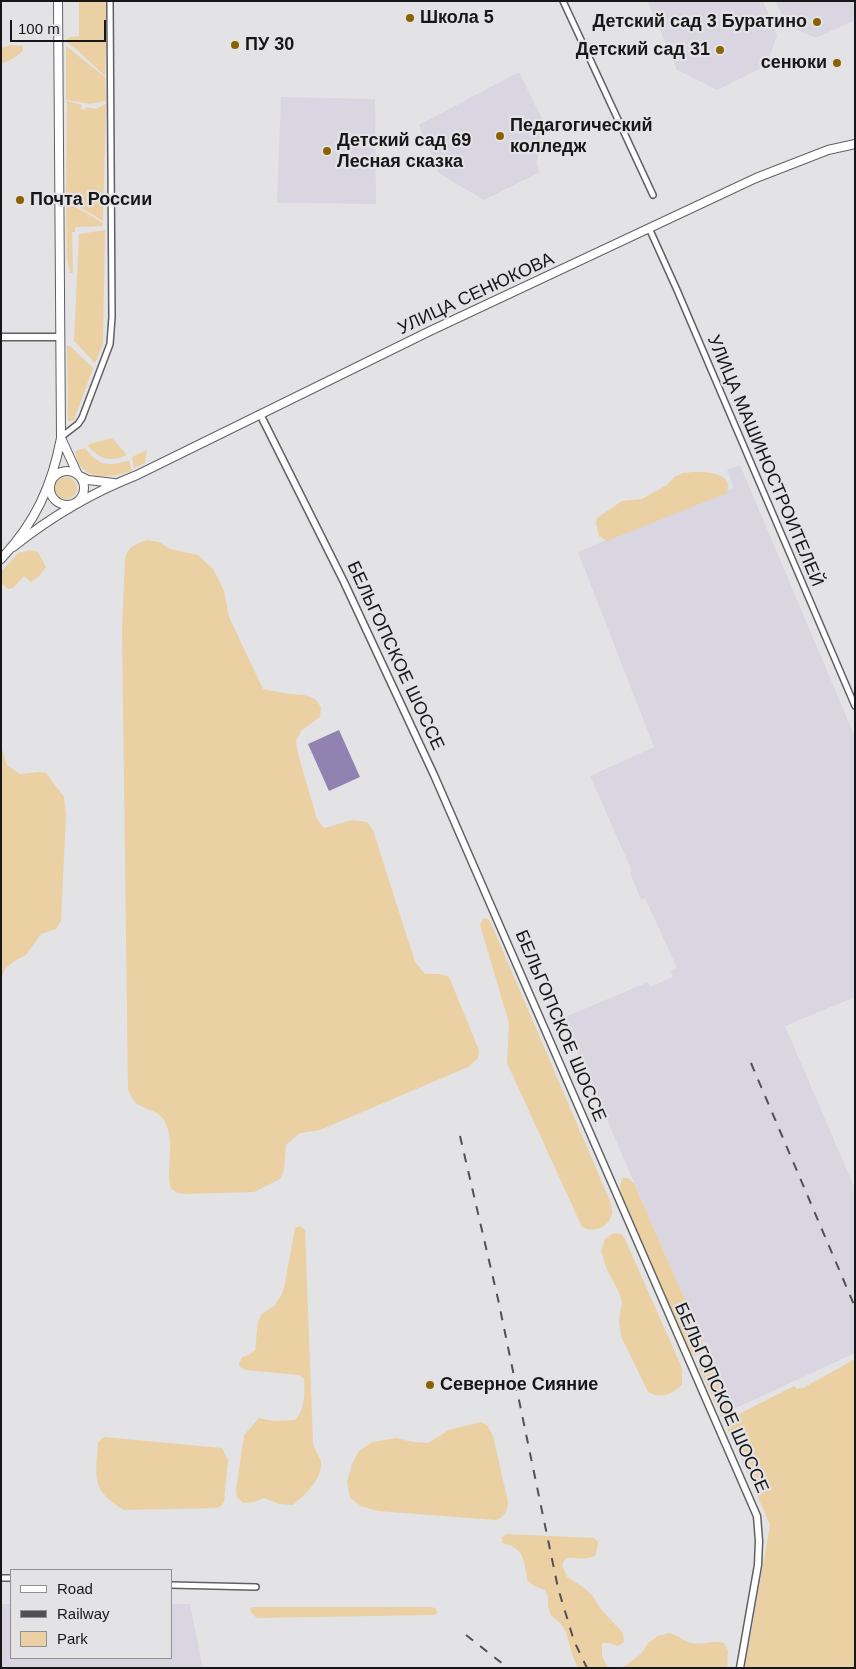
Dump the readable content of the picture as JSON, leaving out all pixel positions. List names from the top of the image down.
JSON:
{
  "streets": {
    "main road": ["УЛИЦА СЕНЮКОВА"],
    "street": ["УЛИЦА МАШИНОСТРОИТЕЛЕЙ", "БЕЛЬГОПСКОЕ ШОССЕ"]
  },
  "crossings": [
    ["УЛИЦА СЕНЮКОВА", "УЛИЦА МАШИНОСТРОИТЕЛЕЙ"],
    ["УЛИЦА СЕНЮКОВА", "БЕЛЬГОПСКОЕ ШОССЕ"]
  ],
  "places": [
    "Школа 5",
    "Детский сад 3 Буратино",
    "ПУ 30",
    "Детский сад 31",
    "сенюки",
    "Педагогический колледж",
    "Детский сад 69 Лесная сказка",
    "Почта России",
    "Северное Сияние"
  ],
  "legend": ["Road", "Railway", "Park"],
  "scale_bar": "100 m"
}
